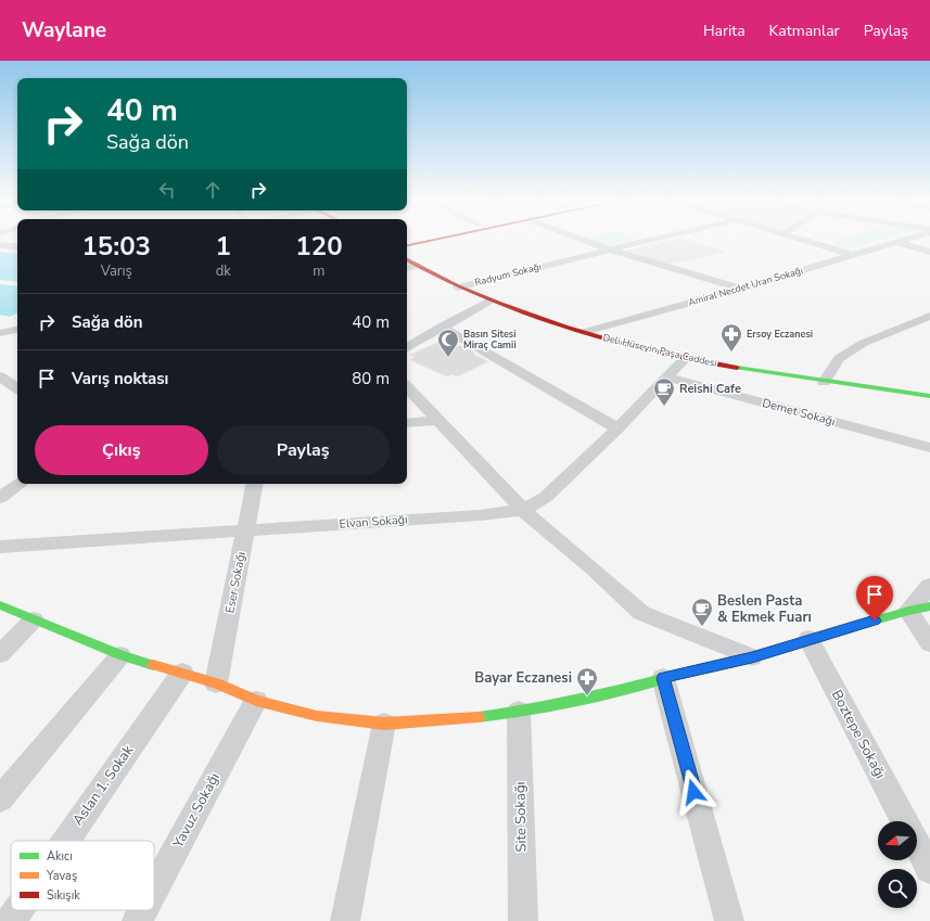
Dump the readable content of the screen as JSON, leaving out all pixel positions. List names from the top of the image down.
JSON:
{
  "streets": {
    "main road": ["Deli Hüseyin Paşa Caddesi"],
    "street": [
      "Radyum Sokağı",
      "Amiral Necdet Uran Sokağı",
      "Demet Sokağı",
      "Elvan Sokağı",
      "Eser Sokağı",
      "Boztepe Sokağı",
      "Aslan 1. Sokak",
      "Yavuz Sokağı",
      "Site Sokağı"
    ]
  },
  "crossings": [
    ["Radyum Sokağı", "Deli Hüseyin Paşa Caddesi"],
    ["Amiral Necdet Uran Sokağı", "Deli Hüseyin Paşa Caddesi"],
    ["Deli Hüseyin Paşa Caddesi", "Elvan Sokağı"],
    ["Demet Sokağı", "Elvan Sokağı"],
    ["Elvan Sokağı", "Eser Sokağı"]
  ],
  "places": {
    "pharmacy": ["Ersoy Eczanesi", "Bayar Eczanesi"],
    "mosque": ["Basın Sitesi Miraç Camii"],
    "cafe": ["Reishi Cafe", "Beslen Pasta & Ekmek Fuarı"]
  },
  "legend": ["Akıcı", "Yavaş", "Sıkışık"],
  "north": "left",
  "page": {
    "header": "Waylane",
    "nav": ["Harita", "Katmanlar", "Paylaş"],
    "turn": ["40 m", "Sağa dön"],
    "eta": [
      "15:03",
      "Varış",
      "1",
      "dk",
      "120",
      "m"
    ],
    "list": [
      {
        "name": "Sağa dön",
        "value": "40 m"
      },
      {
        "name": "Varış noktası",
        "value": "80 m"
      }
    ],
    "buttons": ["Çıkış", "Paylaş"]
  }
}
